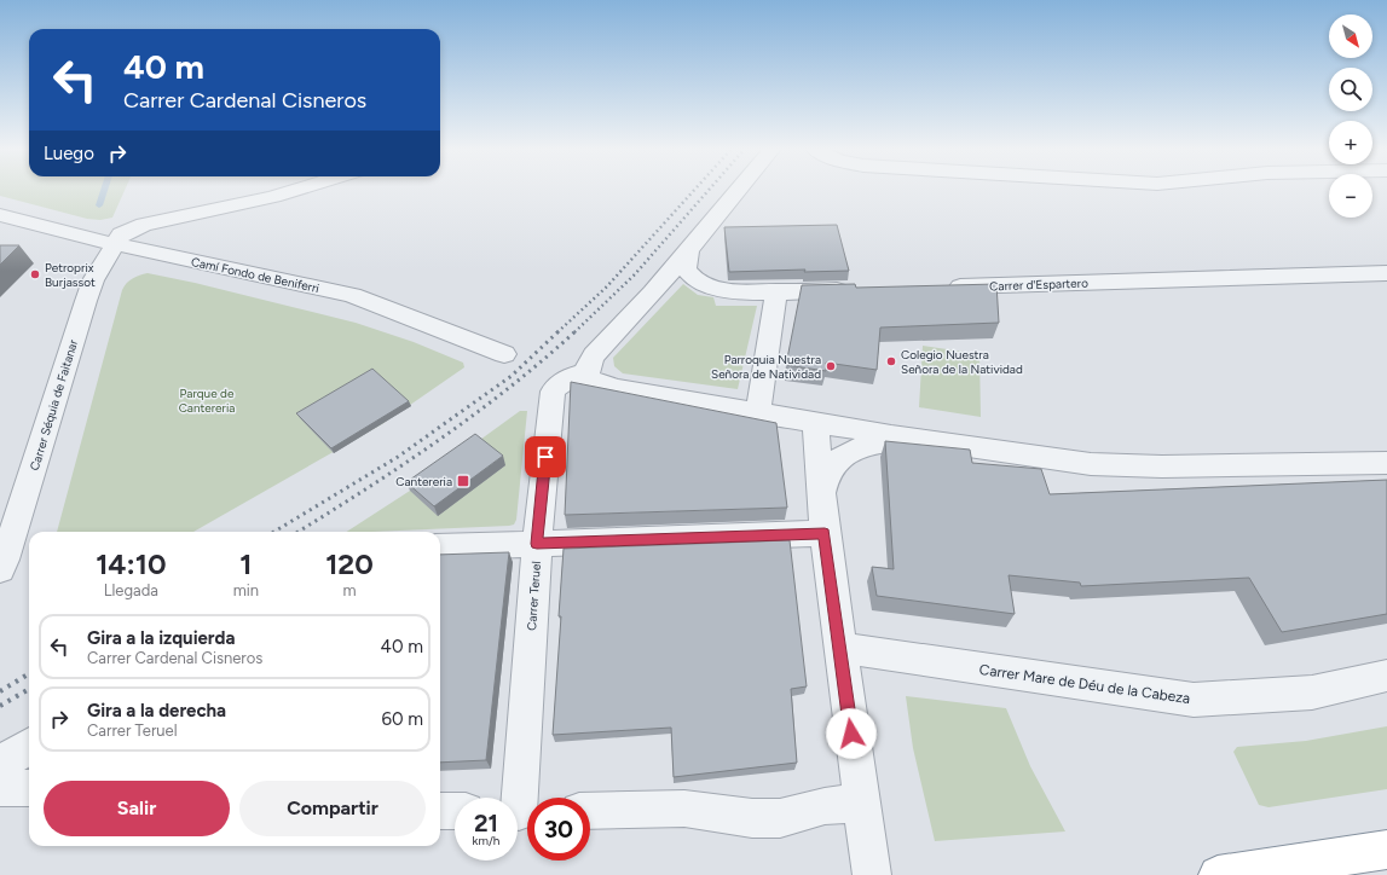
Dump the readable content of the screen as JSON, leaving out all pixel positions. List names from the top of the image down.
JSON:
{
  "streets": {
    "street": [
      "Camí Fondo de Beniferri",
      "Carrer d'Espartero",
      "Carrer Séquia de Faitanar",
      "Carrer Teruel",
      "Carrer Mare de Déu de la Cabeza"
    ]
  },
  "crossings": [
    ["Camí Fondo de Beniferri", "Carrer Séquia de Faitanar"]
  ],
  "parks": ["Parque de Cantereria"],
  "places": {
    "other": ["Petroprix Burjassot", "Colegio Nuestra Señora de la Natividad", "Parroquia Nuestra Señora de Natividad"],
    "transit": ["Cantereria"]
  },
  "north": "bottom right",
  "page": {
    "map_buttons": ["+", "−"],
    "turn": ["40 m", "Carrer Cardenal Cisneros"],
    "then": "Luego",
    "eta": [
      "14:10",
      "Llegada",
      "1",
      "min",
      "120",
      "m"
    ],
    "list": [
      {
        "name": "Gira a la izquierda",
        "note": "Carrer Cardenal Cisneros",
        "value": "40 m"
      },
      {
        "name": "Gira a la derecha",
        "note": "Carrer Teruel",
        "value": "60 m"
      }
    ],
    "buttons": ["Salir", "Compartir"],
    "speed": "21 km/h",
    "limit": "30"
  }
}
